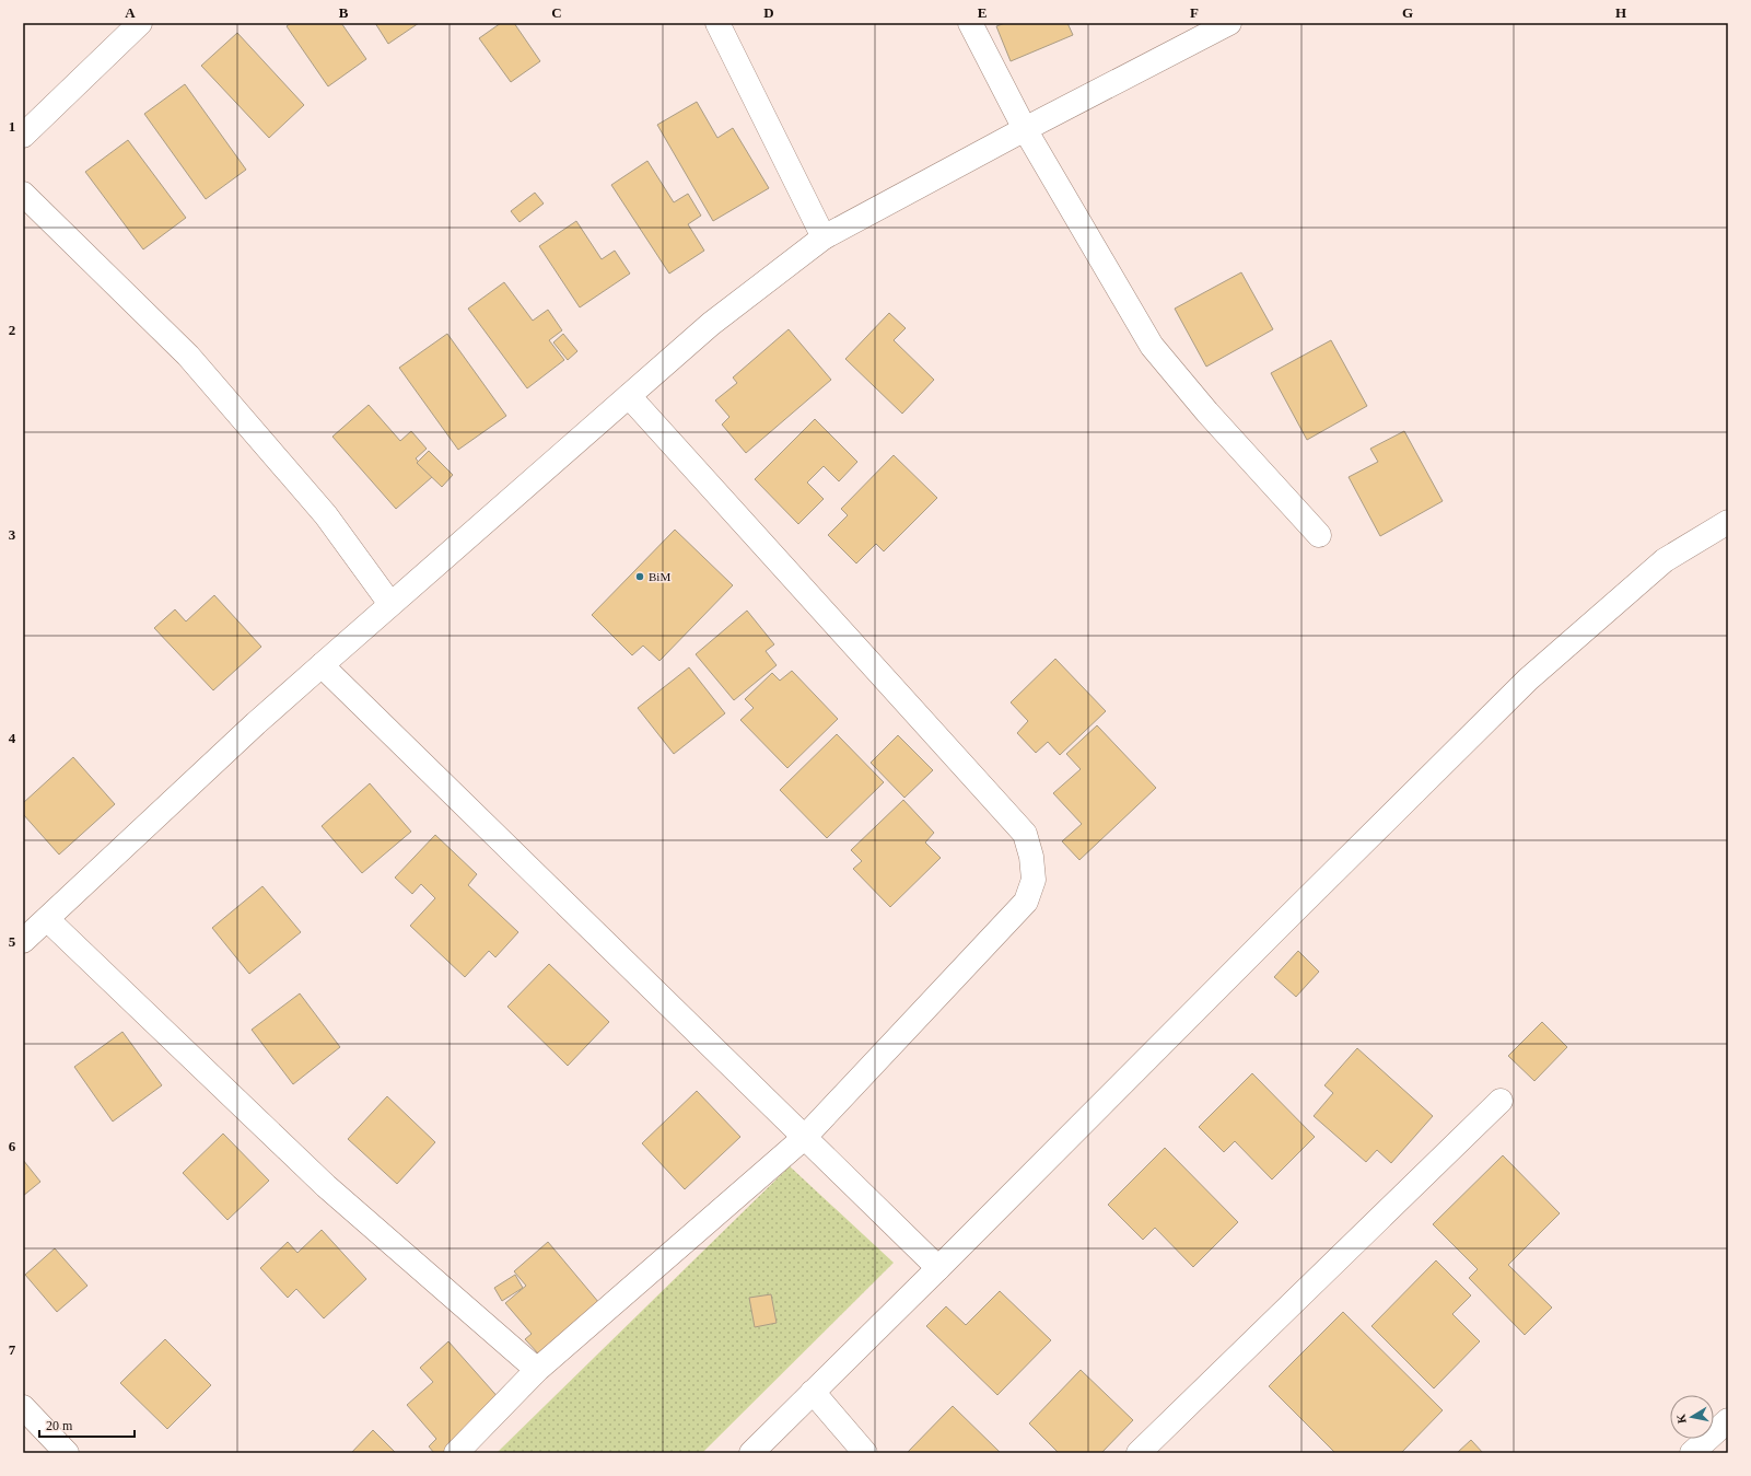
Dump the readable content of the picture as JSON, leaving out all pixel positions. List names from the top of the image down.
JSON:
{
  "places": ["BiM"],
  "scale_bar": "20 m",
  "north": "left",
  "grid": {
    "columns": [
      "A",
      "B",
      "C",
      "D",
      "E",
      "F",
      "G",
      "H"
    ],
    "rows": [
      "1",
      "2",
      "3",
      "4",
      "5",
      "6",
      "7"
    ]
  }
}
